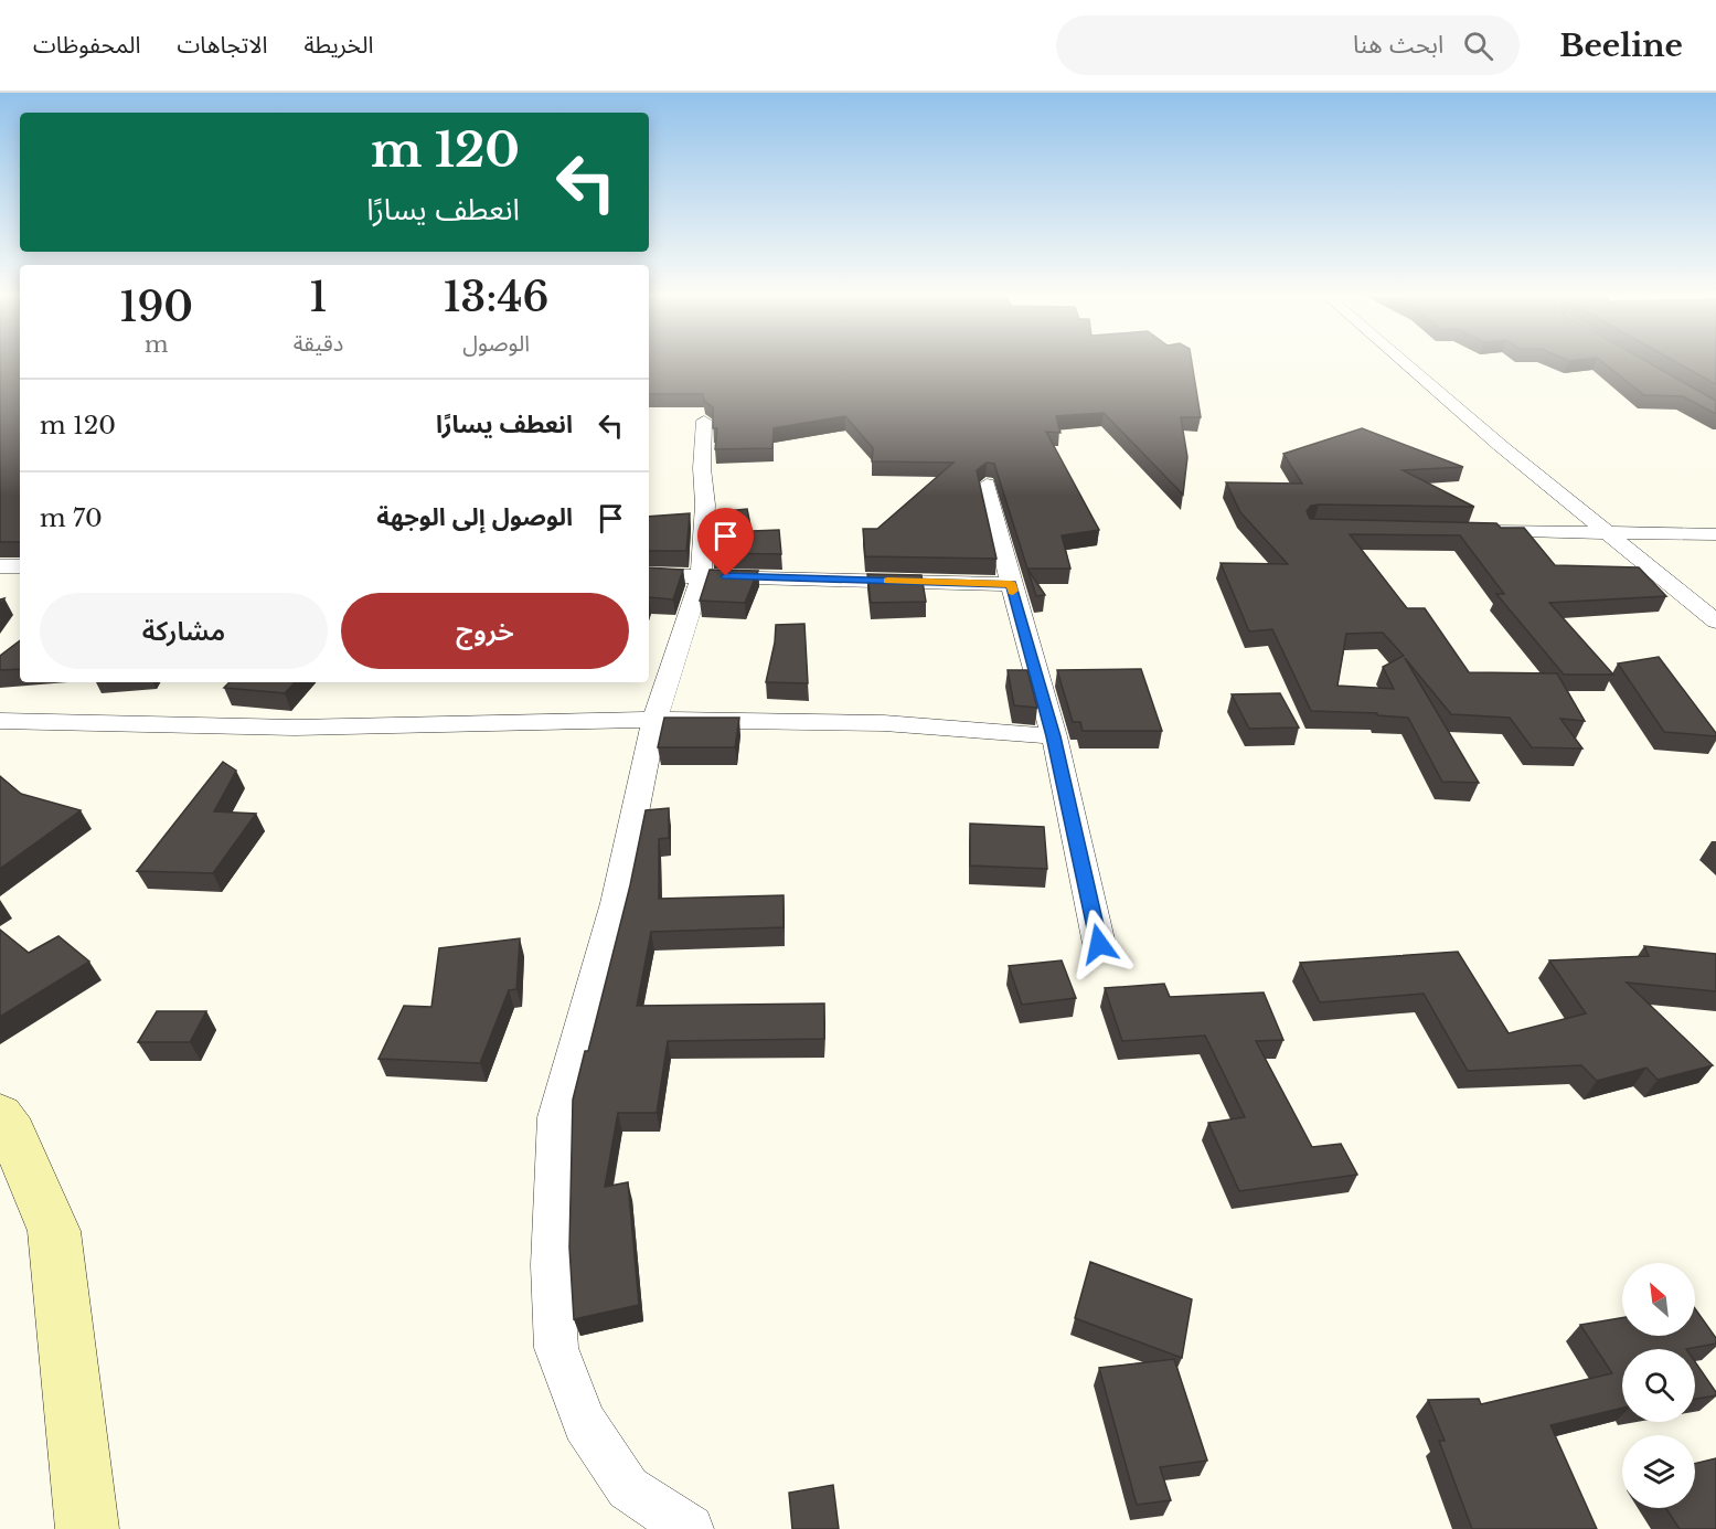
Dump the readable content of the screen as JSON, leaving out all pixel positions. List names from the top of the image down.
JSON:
{
  "north": "top left",
  "page": {
    "header": "Beeline",
    "search": "ابحث هنا",
    "nav": ["الخريطة", "الاتجاهات", "المحفوظات"],
    "turn": ["120 m", "انعطف يسارًا"],
    "eta": [
      "13:46",
      "الوصول",
      "1",
      "دقيقة",
      "190",
      "m"
    ],
    "list": [
      {
        "name": "انعطف يسارًا",
        "value": "120 m"
      },
      {
        "name": "الوصول إلى الوجهة",
        "value": "70 m"
      }
    ],
    "buttons": ["خروج", "مشاركة"]
  }
}
